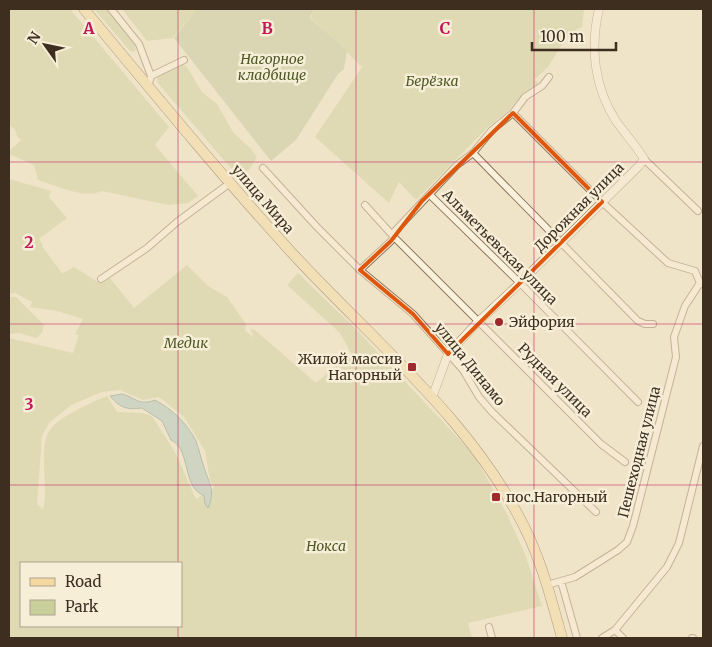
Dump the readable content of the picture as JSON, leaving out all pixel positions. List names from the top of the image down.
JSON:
{
  "streets": {
    "main road": ["улица Мира"],
    "street": [
      "Дорожная улица",
      "Альметьевская улица",
      "улица Динамо",
      "Рудная улица",
      "Пешеходная улица"
    ]
  },
  "crossings": [
    ["улица Мира", "Дорожная улица"],
    ["улица Мира", "Пешеходная улица"],
    ["Дорожная улица", "Альметьевская улица"],
    ["Дорожная улица", "улица Динамо"],
    ["Дорожная улица", "Рудная улица"]
  ],
  "parks": [
    "Нагорное кладбище",
    "Берёзка",
    "Медик",
    "Нокса"
  ],
  "places": {
    "other": ["Эйфория"],
    "transit": ["Жилой массив Нагорный", "пос.Нагорный"]
  },
  "legend": ["Road", "Park"],
  "scale_bar": "100 m",
  "north": "top left",
  "grid": {
    "columns": ["A", "B", "C"],
    "rows": ["2", "3"]
  }
}
